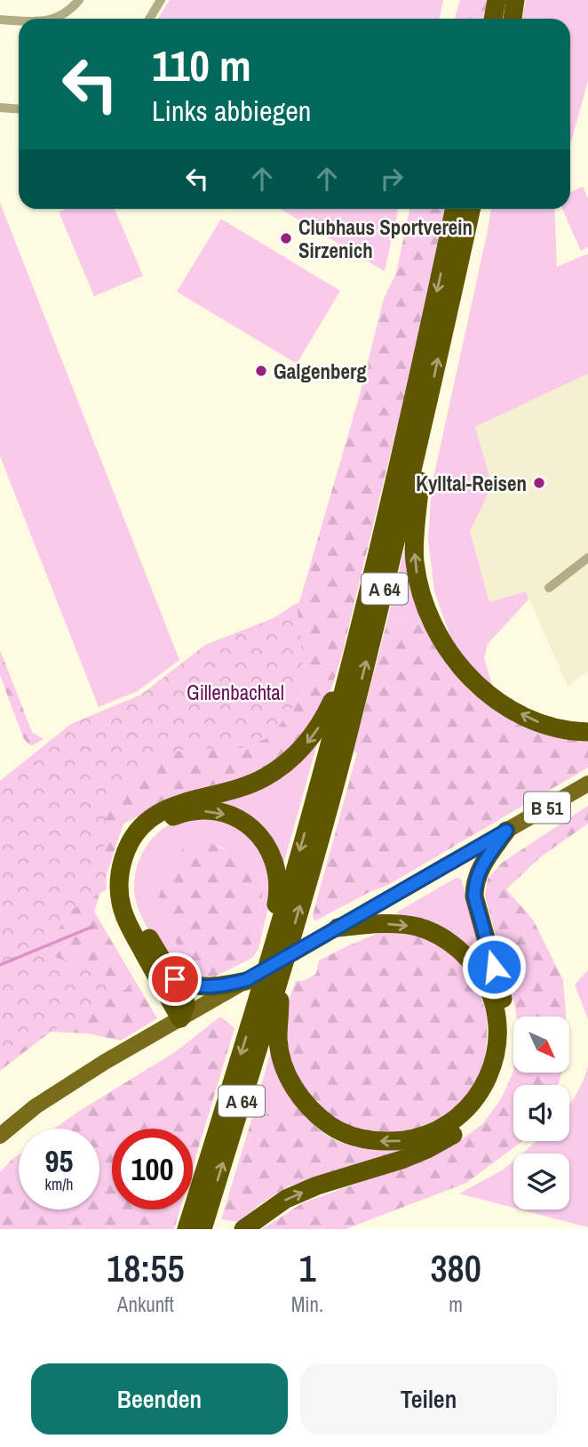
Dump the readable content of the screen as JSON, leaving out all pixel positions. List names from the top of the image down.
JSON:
{
  "streets": {
    "highway": ["A 64"],
    "main road": ["B 51"]
  },
  "crossings": [
    ["A 64", "B 51"]
  ],
  "parks": ["Gillenbachtal"],
  "places": ["Clubhaus Sportverein Sirzenich", "Galgenberg", "Kylltal-Reisen"],
  "north": "bottom right",
  "page": {
    "turn": ["110 m", "Links abbiegen"],
    "speed": "95 km/h",
    "limit": "100",
    "eta": [
      "18:55",
      "Ankunft",
      "1",
      "Min.",
      "380",
      "m"
    ],
    "buttons": ["Beenden", "Teilen"]
  }
}
